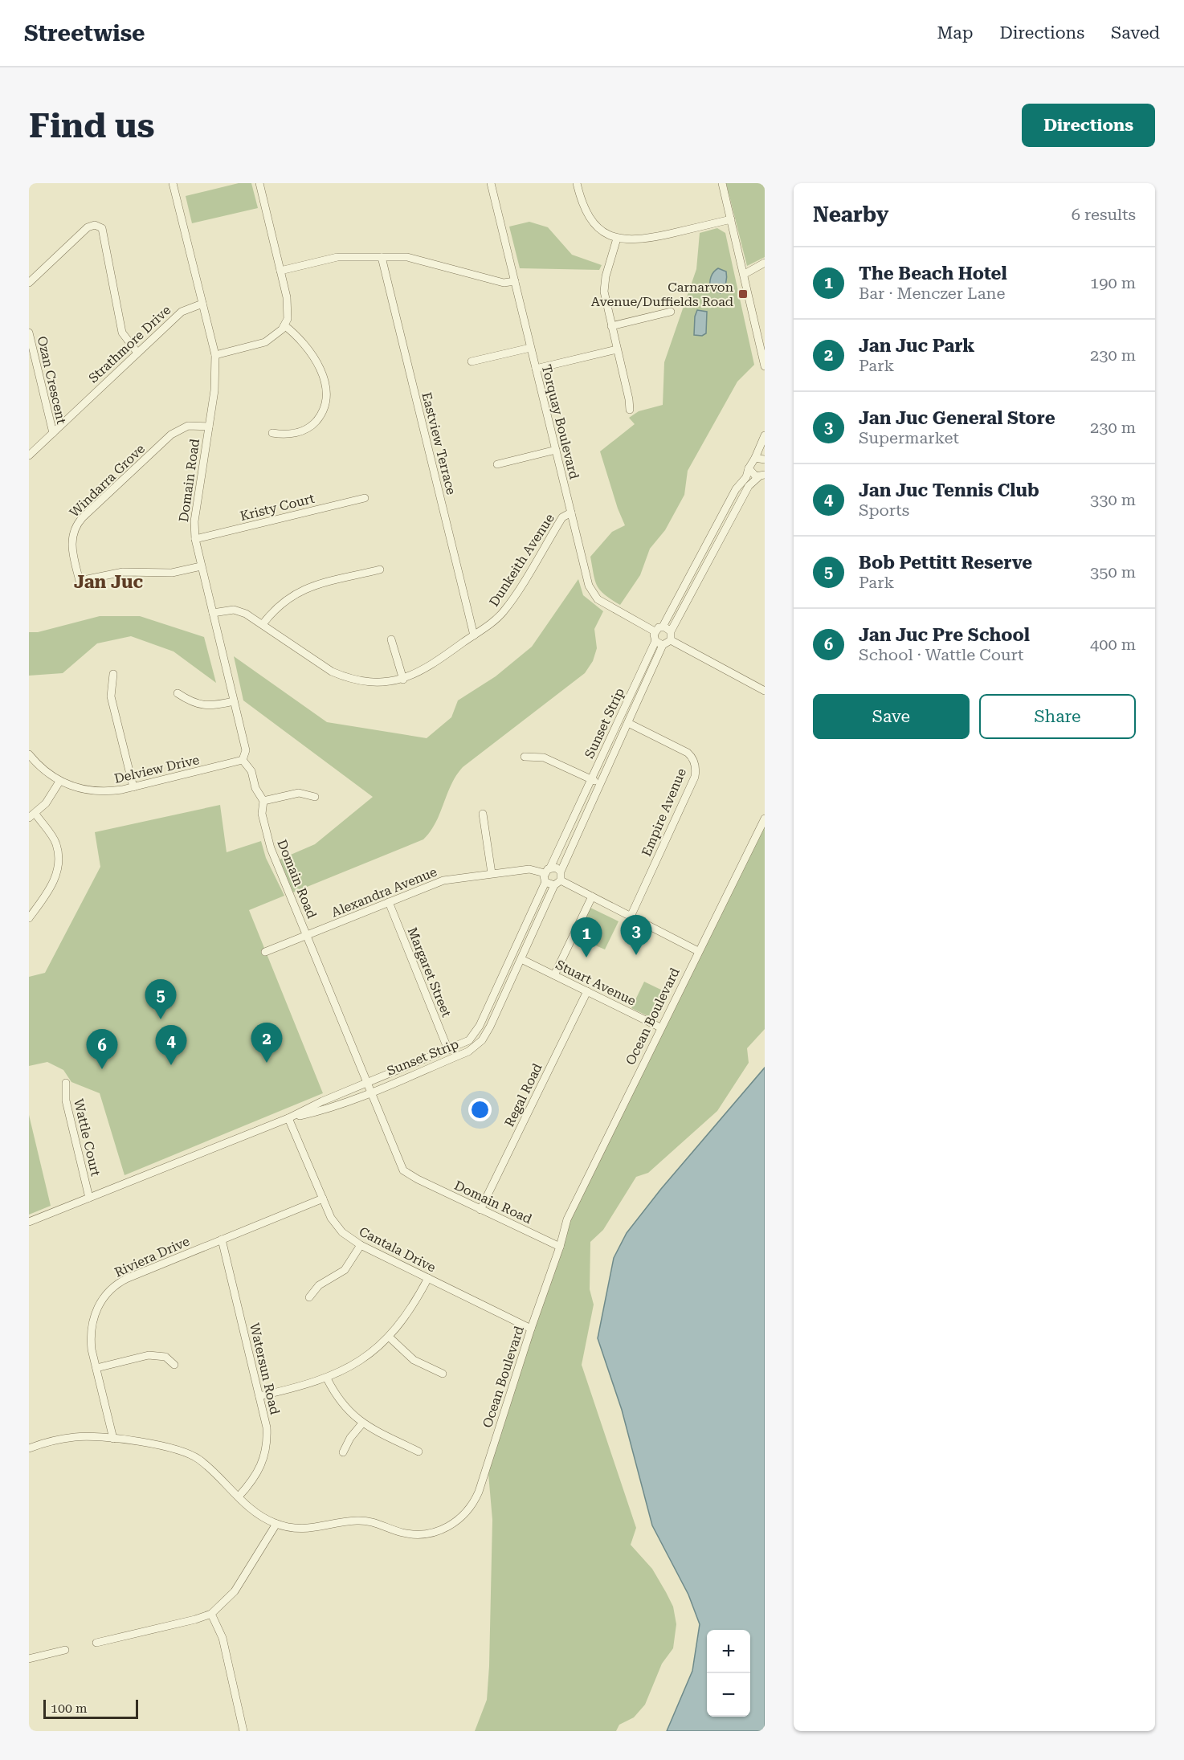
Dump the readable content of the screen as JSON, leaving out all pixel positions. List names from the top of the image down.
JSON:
{
  "streets": {
    "street": [
      "Strathmore Drive",
      "Ozan Crescent",
      "Torquay Boulevard",
      "Eastview Terrace",
      "Windarra Grove",
      "Domain Road",
      "Kristy Court",
      "Dunkeith Avenue",
      "Sunset Strip",
      "Delview Drive",
      "Empire Avenue",
      "Alexandra Avenue",
      "Margaret Street",
      "Stuart Avenue",
      "Ocean Boulevard",
      "Regal Road",
      "Wattle Court",
      "Cantala Drive",
      "Riviera Drive",
      "Watersun Road"
    ]
  },
  "crossings": [
    ["Strathmore Drive", "Ozan Crescent"],
    ["Strathmore Drive", "Domain Road"],
    ["Torquay Boulevard", "Dunkeith Avenue"],
    ["Torquay Boulevard", "Sunset Strip"],
    ["Eastview Terrace", "Dunkeith Avenue"],
    ["Windarra Grove", "Domain Road"],
    ["Domain Road", "Kristy Court"],
    ["Domain Road", "Dunkeith Avenue"],
    ["Domain Road", "Sunset Strip"],
    ["Domain Road", "Delview Drive"],
    ["Domain Road", "Alexandra Avenue"],
    ["Domain Road", "Ocean Boulevard"],
    ["Domain Road", "Regal Road"],
    ["Sunset Strip", "Empire Avenue"],
    ["Sunset Strip", "Alexandra Avenue"],
    ["Sunset Strip", "Margaret Street"],
    ["Sunset Strip", "Stuart Avenue"],
    ["Sunset Strip", "Wattle Court"],
    ["Sunset Strip", "Cantala Drive"],
    ["Alexandra Avenue", "Margaret Street"],
    ["Stuart Avenue", "Ocean Boulevard"],
    ["Stuart Avenue", "Regal Road"],
    ["Ocean Boulevard", "Cantala Drive"],
    ["Ocean Boulevard", "Riviera Drive"],
    ["Ocean Boulevard", "Watersun Road"],
    ["Cantala Drive", "Riviera Drive"],
    ["Riviera Drive", "Watersun Road"]
  ],
  "districts": ["Jan Juc"],
  "places": {
    "transit": ["Carnarvon Avenue/Duffields Road"]
  },
  "scale_bar": "100 m",
  "page": {
    "header": "Streetwise",
    "nav": ["Map", "Directions", "Saved"],
    "buttons": [
      "Directions",
      ["Save", "Share"]
    ],
    "title": "Find us",
    "heading": ["Nearby", "6 results"],
    "list": [
      {
        "mark": "1",
        "name": "The Beach Hotel",
        "note": "Bar · Menczer Lane",
        "value": "190 m"
      },
      {
        "mark": "2",
        "name": "Jan Juc Park",
        "note": "Park",
        "value": "230 m"
      },
      {
        "mark": "3",
        "name": "Jan Juc General Store",
        "note": "Supermarket",
        "value": "230 m"
      },
      {
        "mark": "4",
        "name": "Jan Juc Tennis Club",
        "note": "Sports",
        "value": "330 m"
      },
      {
        "mark": "5",
        "name": "Bob Pettitt Reserve",
        "note": "Park",
        "value": "350 m"
      },
      {
        "mark": "6",
        "name": "Jan Juc Pre School",
        "note": "School · Wattle Court",
        "value": "400 m"
      }
    ],
    "pins": [
      "3",
      "1",
      "5",
      "2",
      "4",
      "6"
    ],
    "map_buttons": ["+", "−"],
    "scale": "100 m"
  }
}
